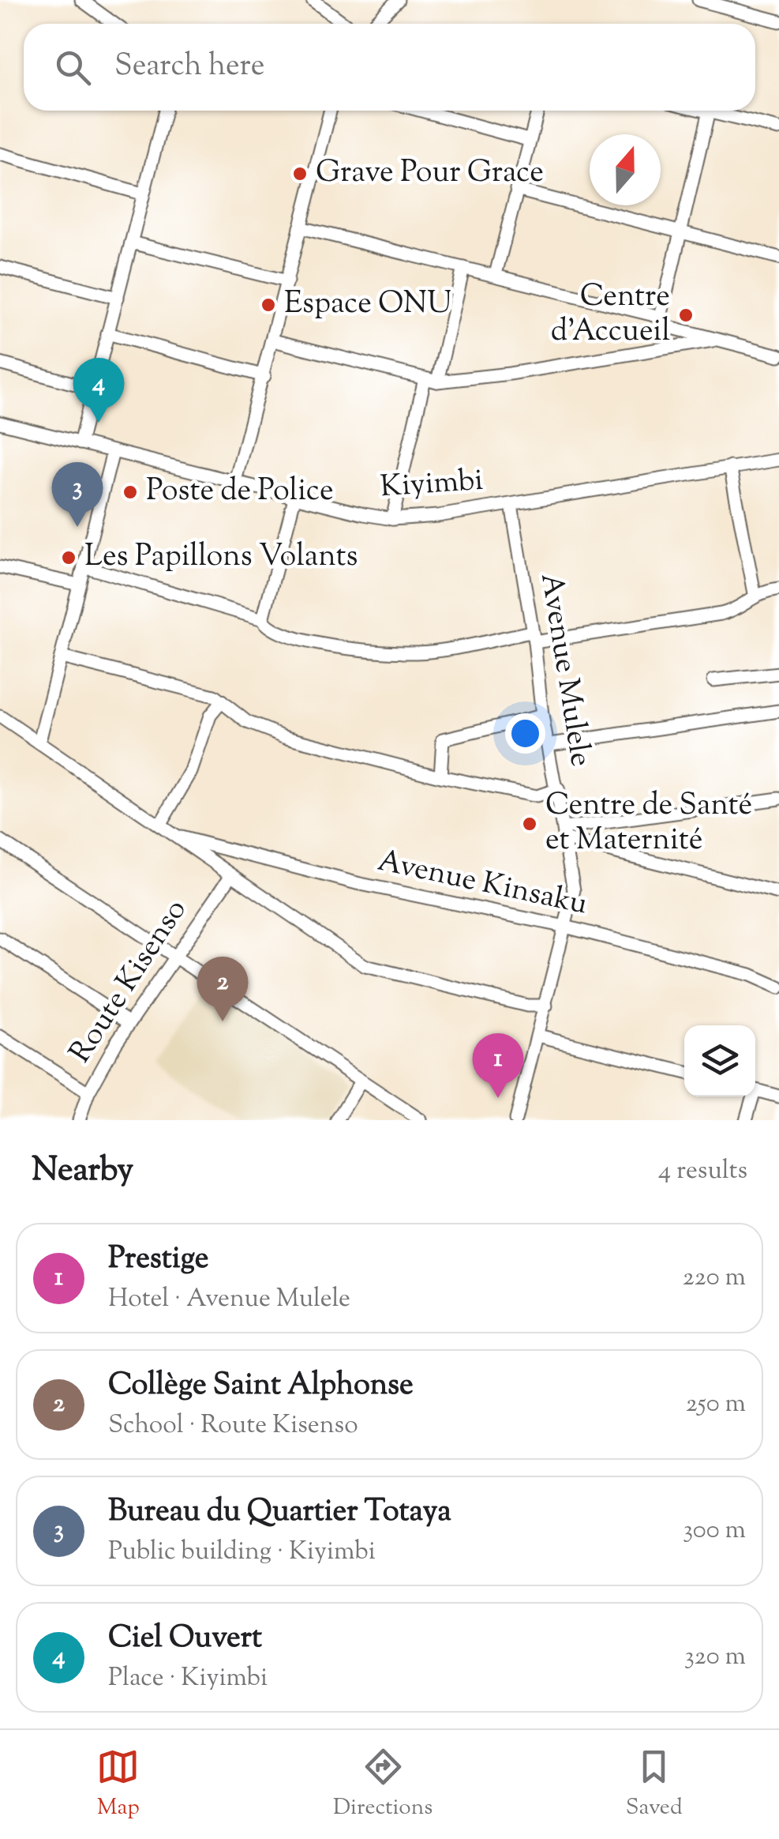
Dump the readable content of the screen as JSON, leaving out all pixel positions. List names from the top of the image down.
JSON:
{
  "streets": {
    "street": [
      "Kiyimbi",
      "Avenue Mulele",
      "Avenue Kinsaku",
      "Route Kisenso"
    ]
  },
  "crossings": [
    ["Kiyimbi", "Avenue Mulele"],
    ["Avenue Mulele", "Avenue Kinsaku"]
  ],
  "places": [
    "Grave Pour Grace",
    "Espace ONU",
    "Centre d'Accueil",
    "Poste de Police",
    "Les Papillons Volants",
    "Centre de Santé et Maternité"
  ],
  "north": "top",
  "page": {
    "search": "Search here",
    "pins": [
      "4",
      "3",
      "2",
      "1"
    ],
    "heading": ["Nearby", "4 results"],
    "list": [
      {
        "mark": "1",
        "name": "Prestige",
        "note": "Hotel · Avenue Mulele",
        "value": "220 m"
      },
      {
        "mark": "2",
        "name": "Collège Saint Alphonse",
        "note": "School · Route Kisenso",
        "value": "250 m"
      },
      {
        "mark": "3",
        "name": "Bureau du Quartier Totaya",
        "note": "Public building · Kiyimbi",
        "value": "300 m"
      },
      {
        "mark": "4",
        "name": "Ciel Ouvert",
        "note": "Place · Kiyimbi",
        "value": "320 m"
      }
    ],
    "nav": ["Map", "Directions", "Saved"]
  }
}
